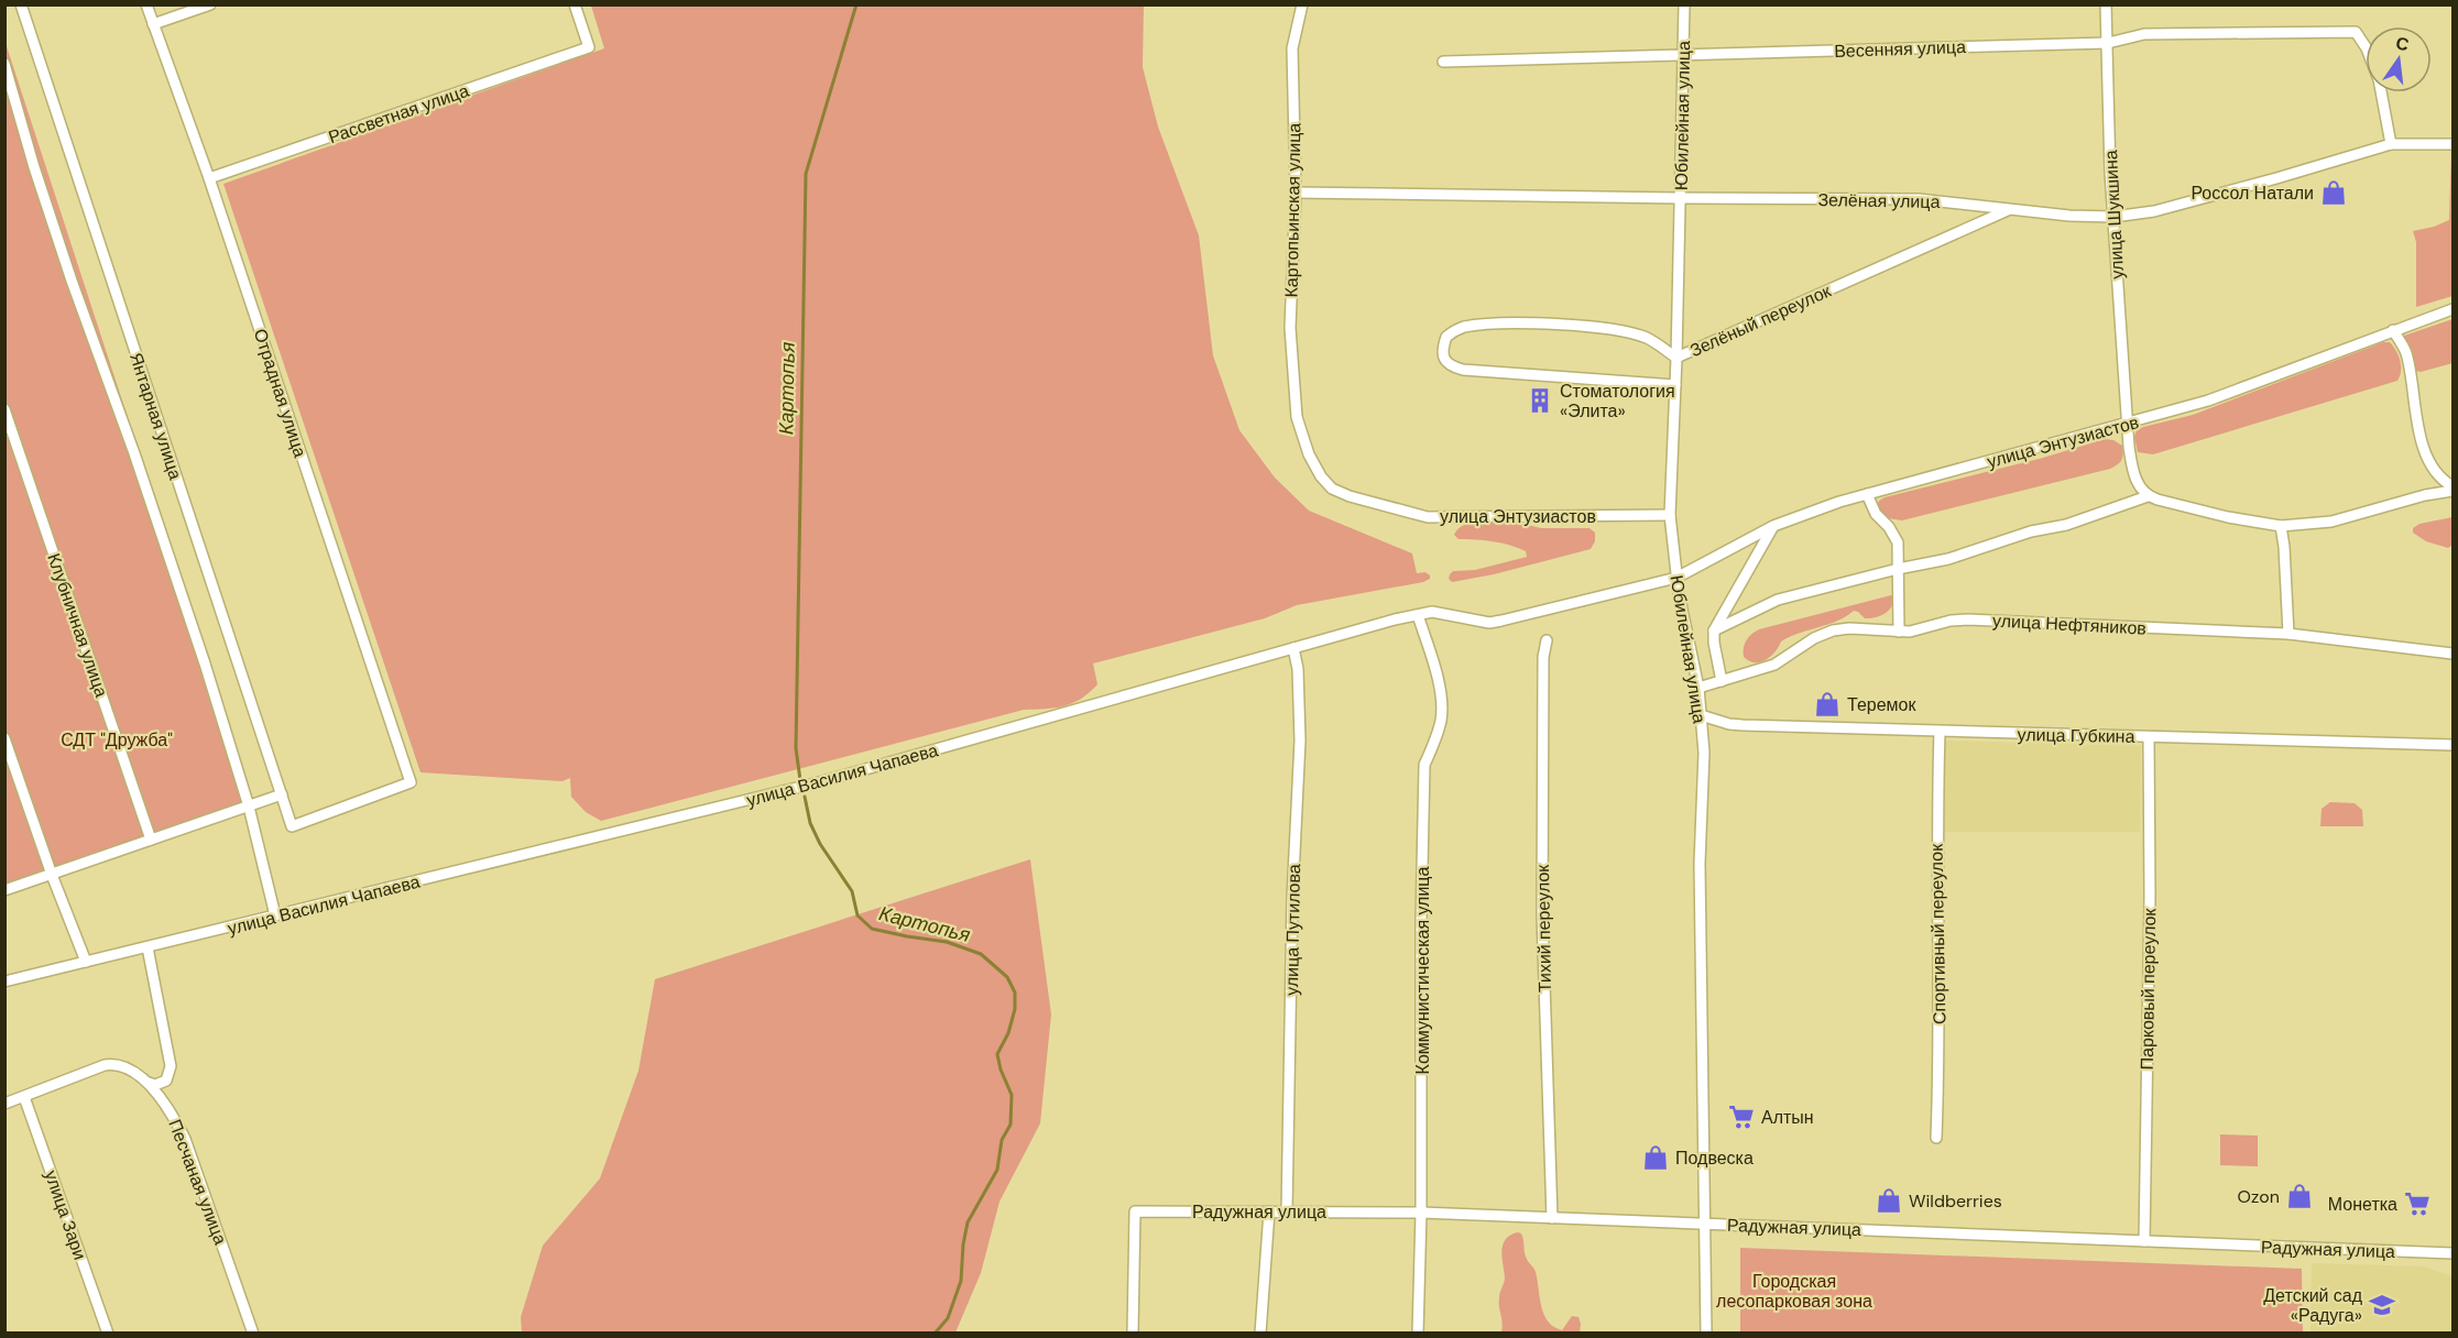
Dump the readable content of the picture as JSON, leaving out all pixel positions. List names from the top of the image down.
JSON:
{
  "streets": {
    "street": [
      "Весенняя улица",
      "Рассветная улица",
      "Юбилейная улица",
      "Зелёная улица",
      "Картопьинская улица",
      "улица Шукшина",
      "Зелёный переулок",
      "Отрадная улица",
      "Янтарная улица",
      "улица Энтузиастов",
      "улица Нефтяников",
      "Клубничная улица",
      "улица Губкина",
      "улица Василия Чапаева",
      "Тихий переулок",
      "улица Путилова",
      "Спортивный переулок",
      "Коммунистическая улица",
      "Парковый переулок",
      "Песчаная улица",
      "Радужная улица",
      "улица Зари"
    ]
  },
  "crossings": [
    ["Весенняя улица", "Юбилейная улица"],
    ["Весенняя улица", "улица Шукшина"],
    ["Рассветная улица", "Отрадная улица"],
    ["Юбилейная улица", "Зелёная улица"],
    ["Юбилейная улица", "Зелёный переулок"],
    ["Юбилейная улица", "улица Энтузиастов"],
    ["Юбилейная улица", "улица Нефтяников"],
    ["Юбилейная улица", "улица Губкина"],
    ["Юбилейная улица", "улица Василия Чапаева"],
    ["Юбилейная улица", "Радужная улица"],
    ["Зелёная улица", "Картопьинская улица"],
    ["Зелёная улица", "улица Шукшина"],
    ["Зелёная улица", "Зелёный переулок"],
    ["Картопьинская улица", "улица Энтузиастов"],
    ["улица Шукшина", "улица Энтузиастов"],
    ["Отрадная улица", "Янтарная улица"],
    ["Янтарная улица", "улица Василия Чапаева"],
    ["улица Энтузиастов", "улица Василия Чапаева"],
    ["улица Губкина", "Спортивный переулок"],
    ["улица Губкина", "Парковый переулок"],
    ["улица Василия Чапаева", "улица Путилова"],
    ["улица Василия Чапаева", "Коммунистическая улица"],
    ["Тихий переулок", "Радужная улица"],
    ["улица Путилова", "Радужная улица"],
    ["Коммунистическая улица", "Радужная улица"],
    ["Парковый переулок", "Радужная улица"],
    ["Песчаная улица", "улица Зари"]
  ],
  "water": ["Картопья"],
  "parks": ["СДТ \"Дружба\"", "Городская лесопарковая зона"],
  "places": {
    "shop": [
      "Россол Натали",
      "Теремок",
      "Подвеска",
      "Ozon",
      "Wildberries"
    ],
    "building": ["Стоматология «Элита»"],
    "supermarket": ["Алтын", "Монетка"],
    "school or university": ["Детский сад «Радуга»"]
  },
  "north": "top"
}
